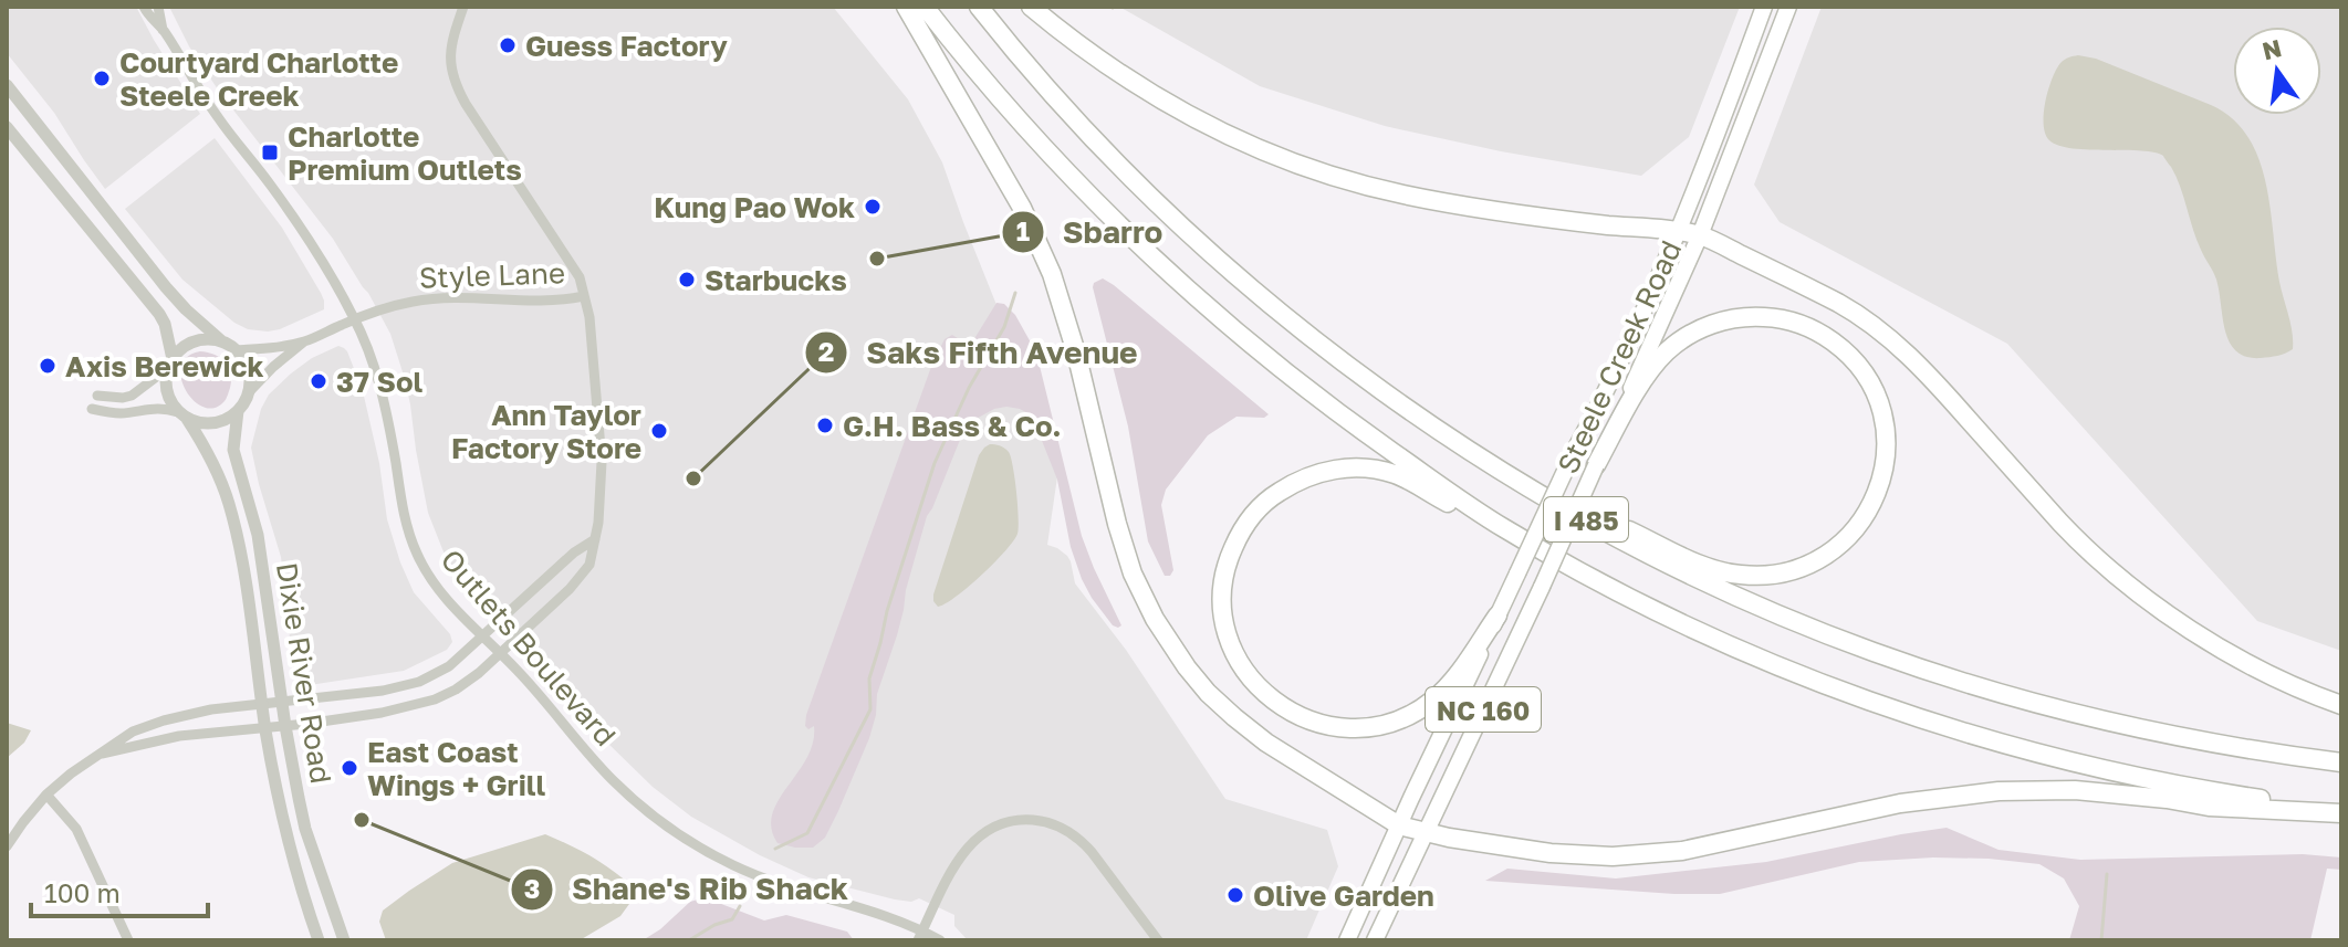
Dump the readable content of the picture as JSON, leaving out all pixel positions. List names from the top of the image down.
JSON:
{
  "streets": {
    "highway": ["I 485"],
    "main road": ["Steele Creek Road", "NC 160"],
    "street": ["Style Lane", "Outlets Boulevard", "Dixie River Road"]
  },
  "crossings": [
    ["Style Lane", "Outlets Boulevard"],
    ["Style Lane", "Dixie River Road"]
  ],
  "places": {
    "other": [
      "Guess Factory",
      "Courtyard Charlotte Steele Creek",
      "Kung Pao Wok",
      "Sbarro",
      "Starbucks",
      "Axis Berewick",
      "37 Sol",
      "G.H. Bass & Co.",
      "Ann Taylor Factory Store",
      "Saks Fifth Avenue",
      "East Coast Wings + Grill",
      "Shane's Rib Shack",
      "Olive Garden"
    ],
    "transit": ["Charlotte Premium Outlets"]
  },
  "scale_bar": "100 m",
  "north": "top"
}
